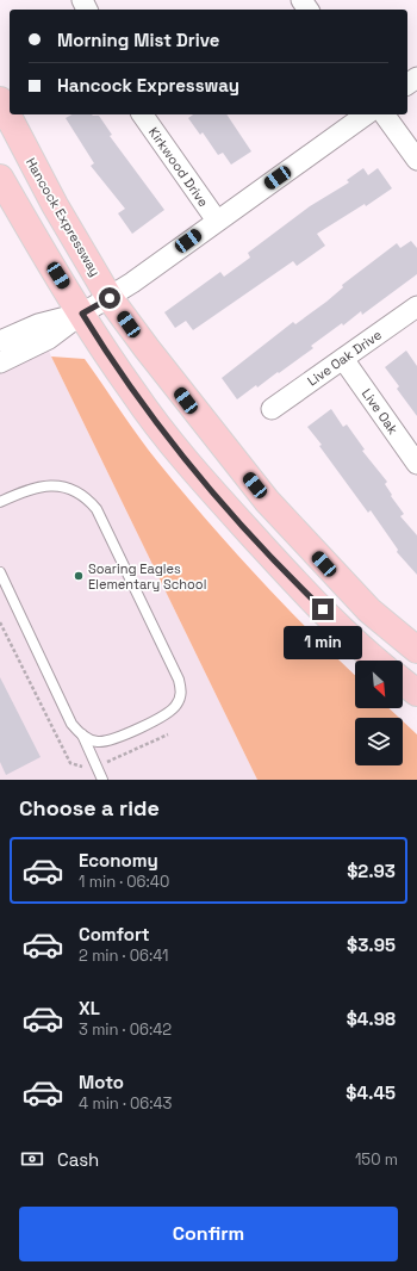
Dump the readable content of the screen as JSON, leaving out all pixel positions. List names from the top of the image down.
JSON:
{
  "streets": {
    "main road": ["Hancock Expressway"],
    "street": ["Kirkwood Drive", "Live Oak Drive", "Live Oak"]
  },
  "crossings": [
    ["Live Oak Drive", "Live Oak"]
  ],
  "places": ["Soaring Eagles Elementary School"],
  "north": "bottom right",
  "page": {
    "banner": ["Morning Mist Drive", "Hancock Expressway"],
    "bubble": "1 min",
    "heading": "Choose a ride",
    "list": [
      {
        "name": "Economy",
        "note": "1 min · 06:40",
        "value": "$2.93"
      },
      {
        "name": "Comfort",
        "note": "2 min · 06:41",
        "value": "$3.95"
      },
      {
        "name": "XL",
        "note": "3 min · 06:42",
        "value": "$4.98"
      },
      {
        "name": "Moto",
        "note": "4 min · 06:43",
        "value": "$4.45"
      }
    ],
    "pay": ["Cash", "150 m"],
    "buttons": "Confirm"
  }
}
